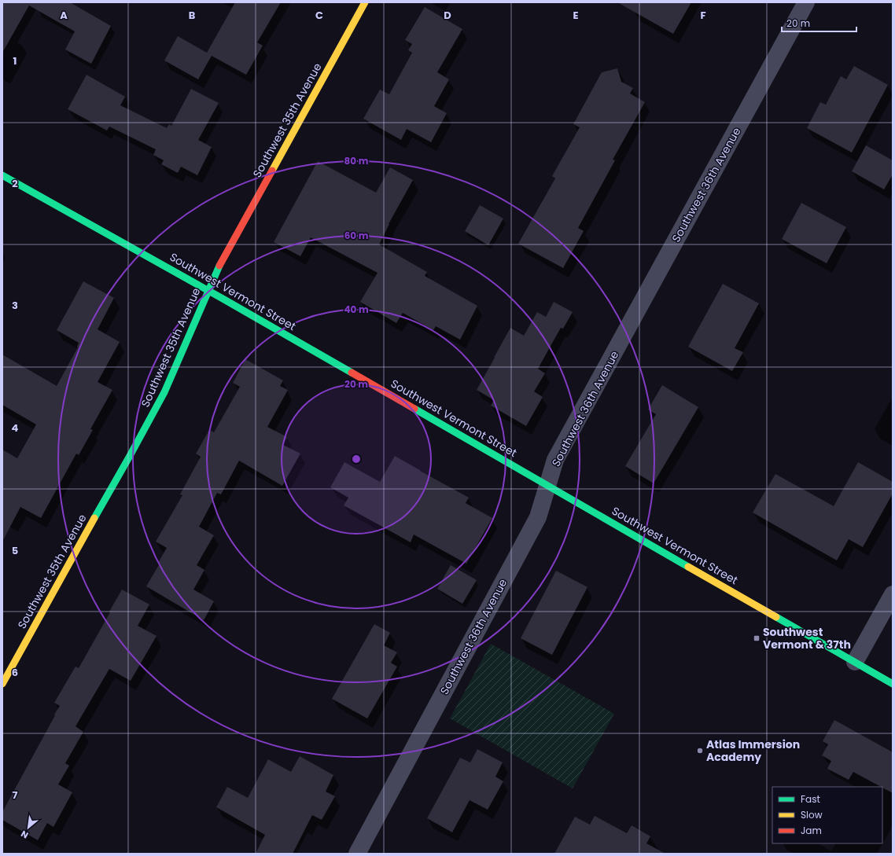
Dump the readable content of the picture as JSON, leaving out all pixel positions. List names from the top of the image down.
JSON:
{
  "streets": {
    "main road": ["Southwest 35th Avenue", "Southwest Vermont Street"],
    "street": ["Southwest 36th Avenue"]
  },
  "crossings": [
    ["Southwest 35th Avenue", "Southwest Vermont Street"],
    ["Southwest 36th Avenue", "Southwest Vermont Street"]
  ],
  "places": {
    "transit": ["Southwest Vermont & 37th"],
    "other": ["Atlas Immersion Academy"]
  },
  "legend": ["Fast", "Slow", "Jam"],
  "scale_bar": "20 m",
  "north": "bottom left",
  "grid": {
    "columns": [
      "A",
      "B",
      "C",
      "D",
      "E",
      "F"
    ],
    "rows": [
      "1",
      "2",
      "3",
      "4",
      "5",
      "6",
      "7"
    ]
  },
  "rings": [
    "80 m",
    "60 m",
    "40 m",
    "20 m"
  ]
}
